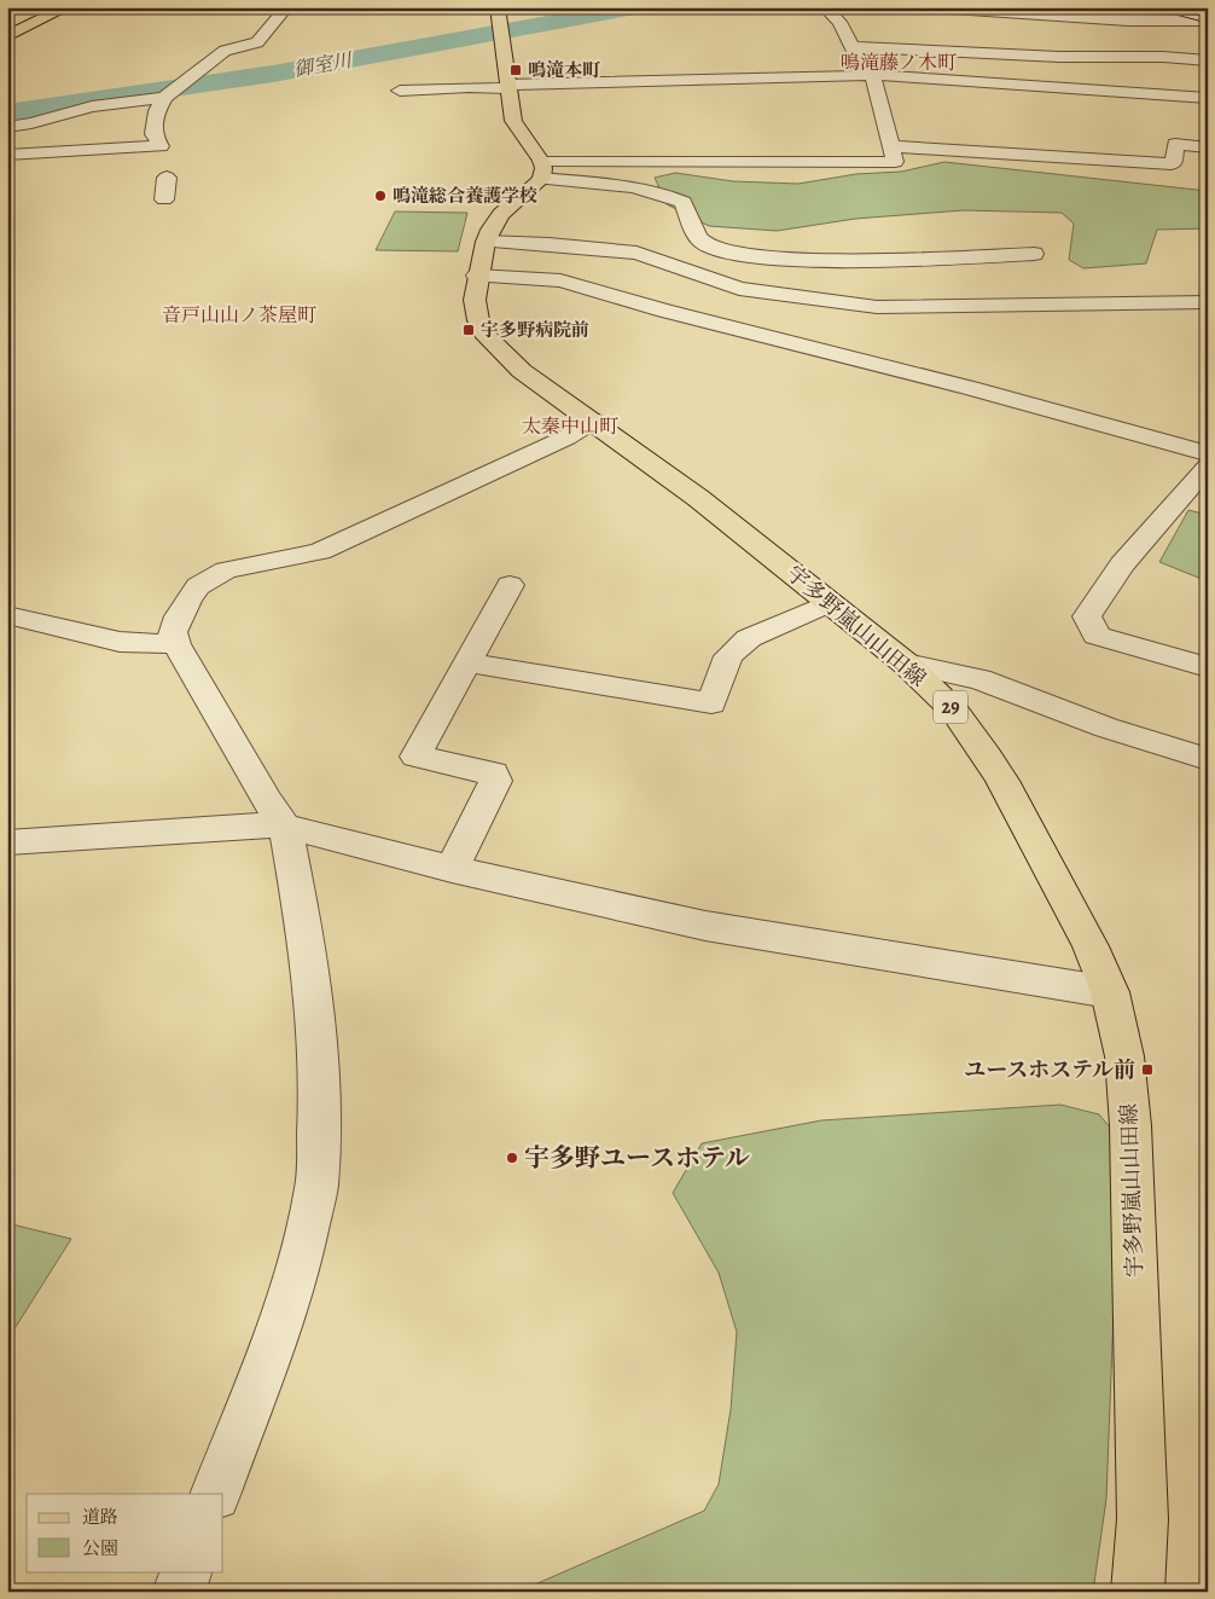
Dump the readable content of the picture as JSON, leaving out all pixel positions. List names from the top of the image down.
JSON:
{
  "streets": {
    "main road": ["宇多野嵐山山田線", "29"]
  },
  "districts": ["鳴滝藤ノ木町", "音戸山山ノ茶屋町", "太秦中山町"],
  "water": ["御室川"],
  "places": {
    "transit": ["鳴滝本町", "宇多野病院前", "ユースホステル前"],
    "other": ["鳴滝総合養護学校", "宇多野ユースホテル"]
  },
  "legend": ["道路", "公園"]
}
